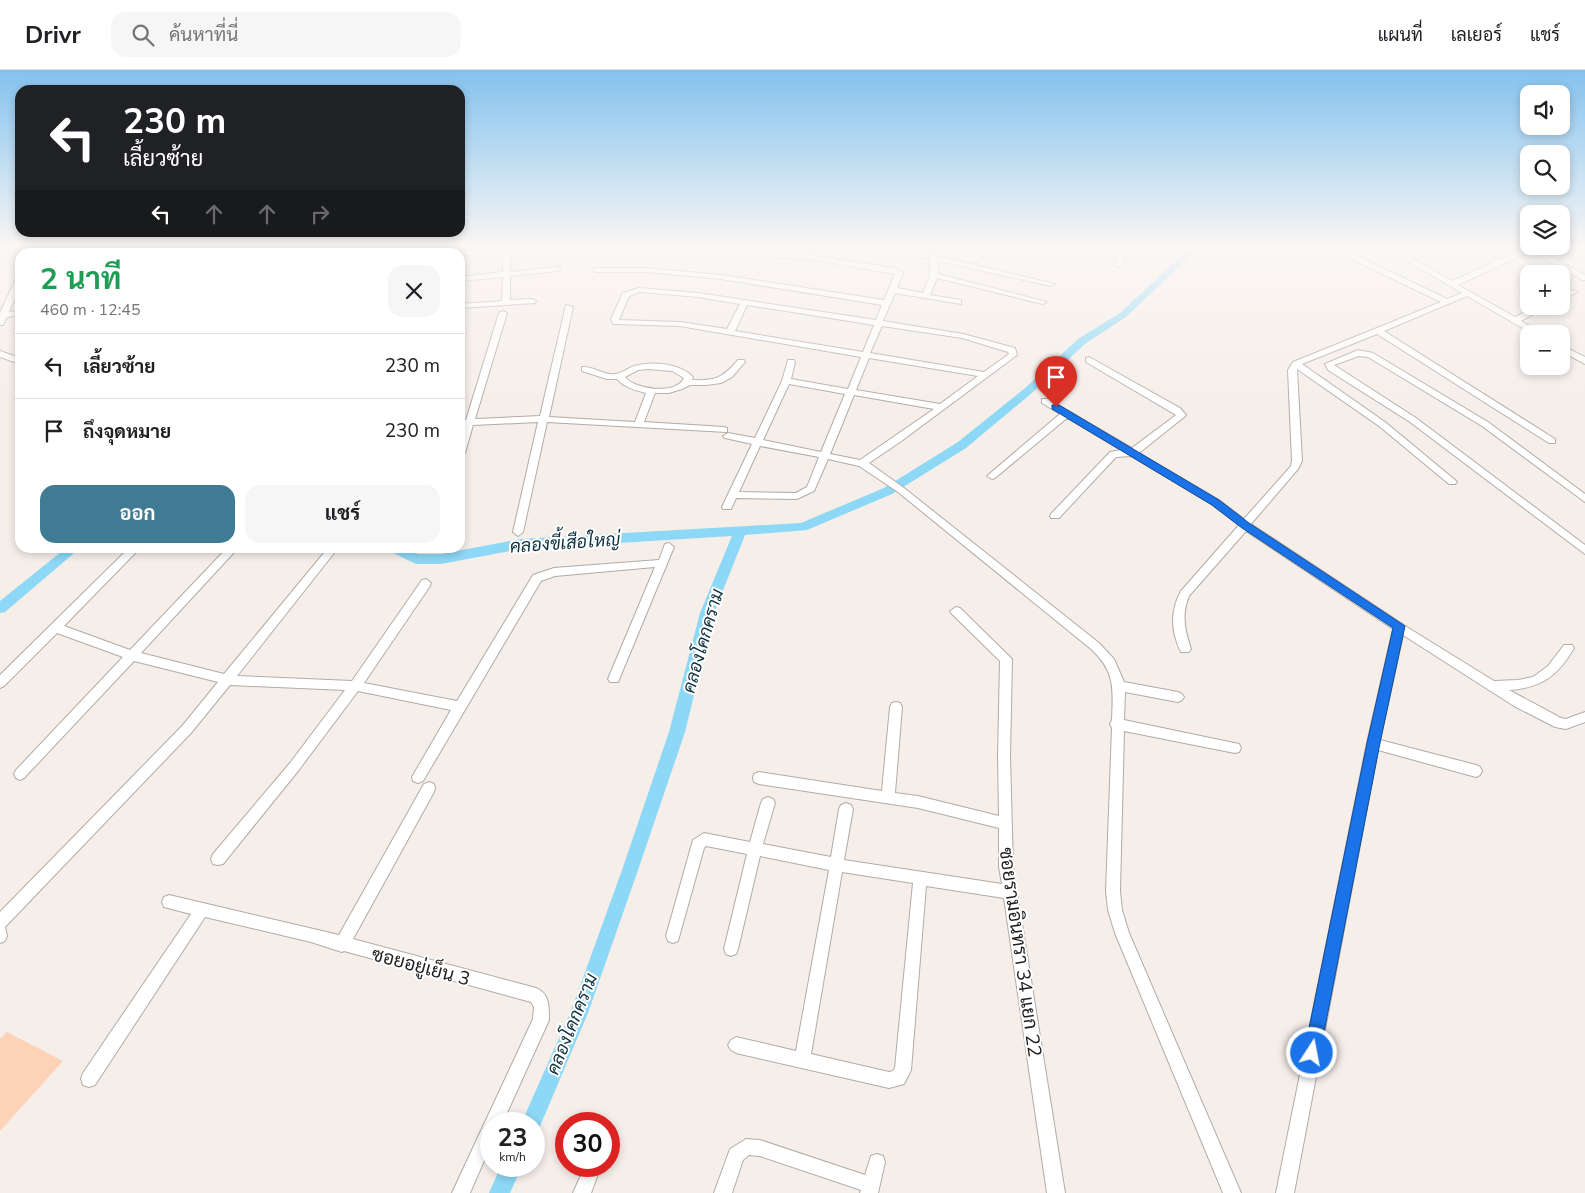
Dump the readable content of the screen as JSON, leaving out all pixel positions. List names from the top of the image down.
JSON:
{
  "streets": {
    "street": ["ซอยรามอินทรา 34 แยก 22", "ซอยอยู่เย็น 3"]
  },
  "water": ["คลองขี้เสือใหญ่", "คลองโคกคราม"],
  "page": {
    "header": "Drivr",
    "search": "ค้นหาที่นี่",
    "nav": ["แผนที่", "เลเยอร์", "แชร์"],
    "map_buttons": ["+", "−"],
    "turn": ["230 m", "เลี้ยวซ้าย"],
    "heading": ["2 นาที", "460 m · 12:45"],
    "list": [
      {
        "name": "เลี้ยวซ้าย",
        "value": "230 m"
      },
      {
        "name": "ถึงจุดหมาย",
        "value": "230 m"
      }
    ],
    "buttons": ["ออก", "แชร์"],
    "speed": "23 km/h",
    "limit": "30"
  }
}
